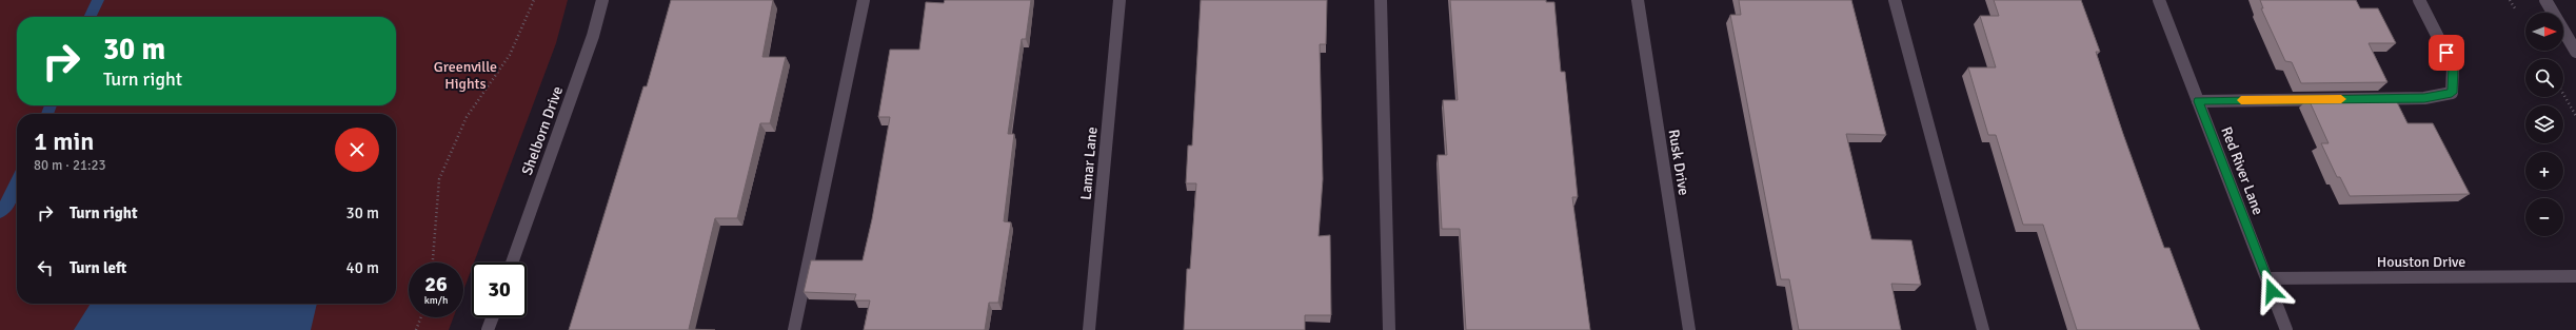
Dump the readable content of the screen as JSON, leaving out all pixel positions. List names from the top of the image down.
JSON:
{
  "streets": {
    "street": [
      "Shelborn Drive",
      "Rusk Drive",
      "Lamar Lane",
      "Red River Lane",
      "Houston Drive"
    ]
  },
  "crossings": [
    ["Red River Lane", "Houston Drive"]
  ],
  "parks": ["Greenville Hights"],
  "north": "right",
  "page": {
    "map_buttons": ["+", "−"],
    "turn": ["30 m", "Turn right"],
    "heading": ["1 min", "80 m · 21:23"],
    "list": [
      {
        "name": "Turn right",
        "value": "30 m"
      },
      {
        "name": "Turn left",
        "value": "40 m"
      }
    ],
    "speed": "26 km/h",
    "limit": "30"
  }
}
